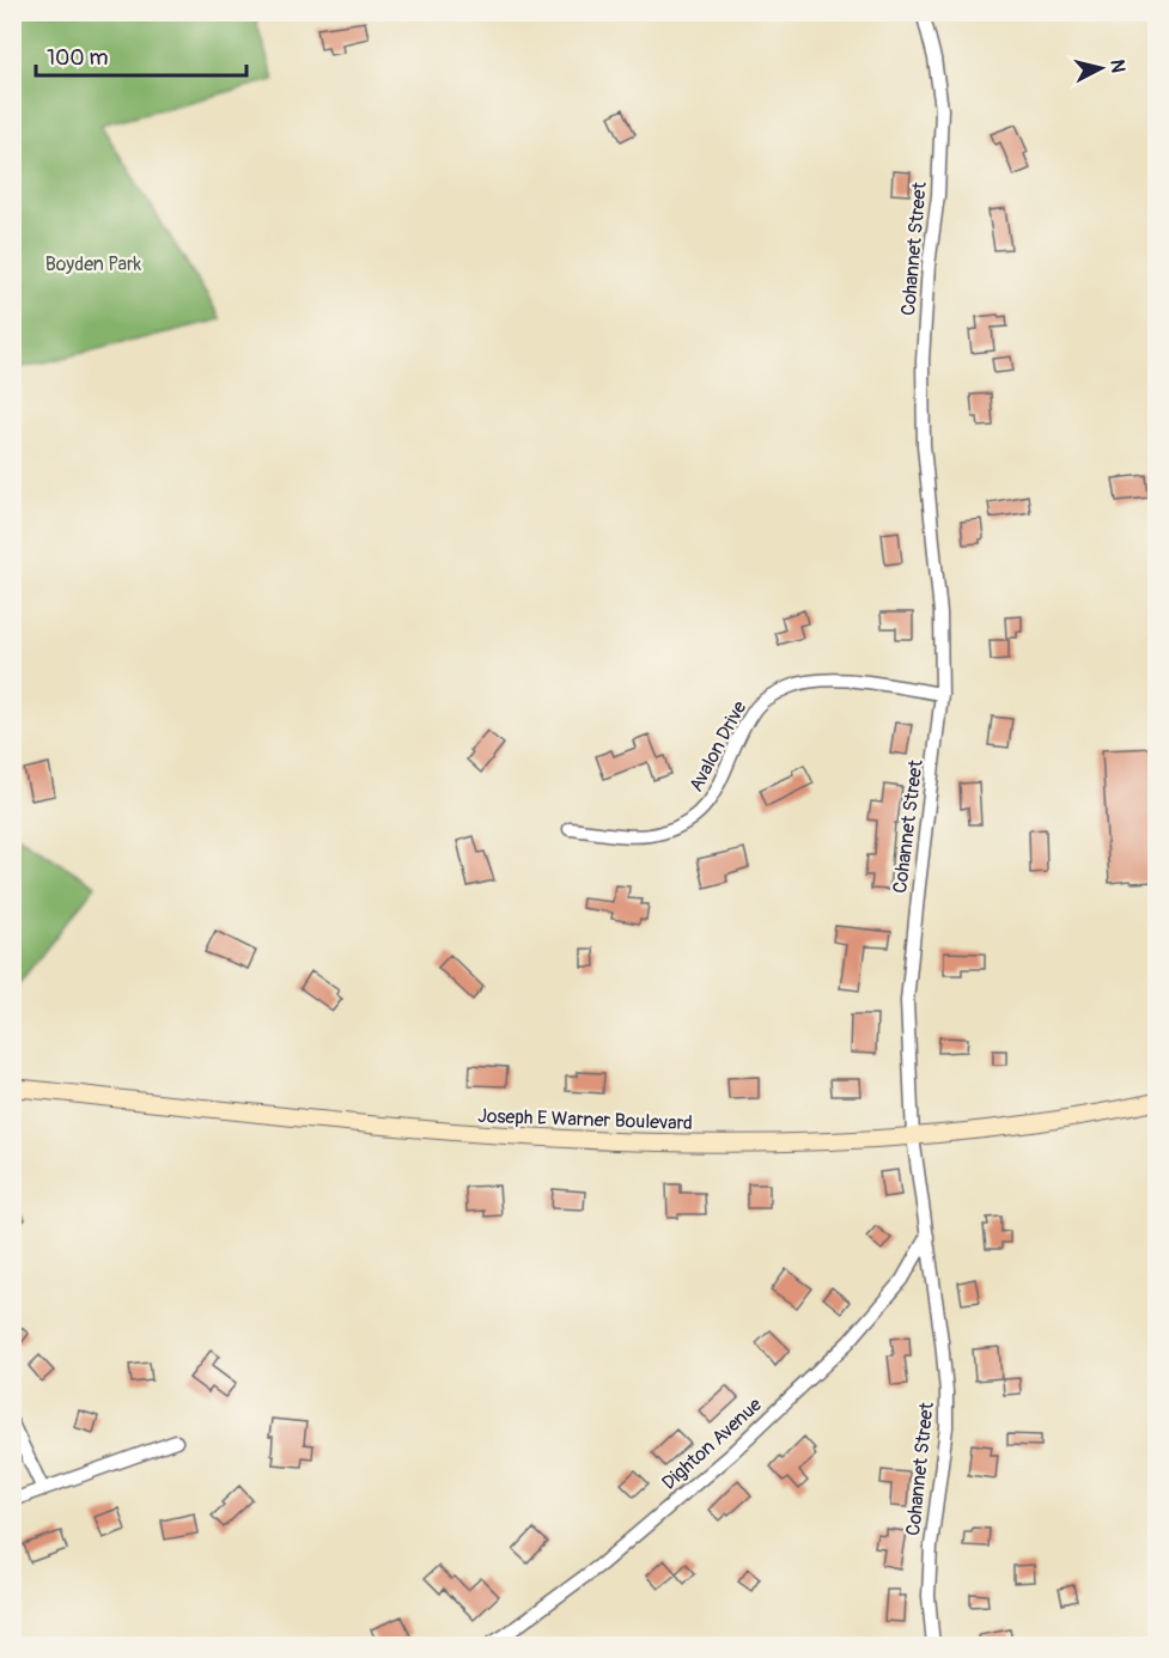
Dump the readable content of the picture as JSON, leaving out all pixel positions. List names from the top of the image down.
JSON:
{
  "streets": {
    "main road": ["Joseph E Warner Boulevard"],
    "street": ["Cohannet Street", "Avalon Drive", "Dighton Avenue"]
  },
  "crossings": [
    ["Cohannet Street", "Avalon Drive"],
    ["Cohannet Street", "Joseph E Warner Boulevard"],
    ["Cohannet Street", "Dighton Avenue"]
  ],
  "parks": ["Boyden Park"],
  "scale_bar": "100 m",
  "north": "right"
}
